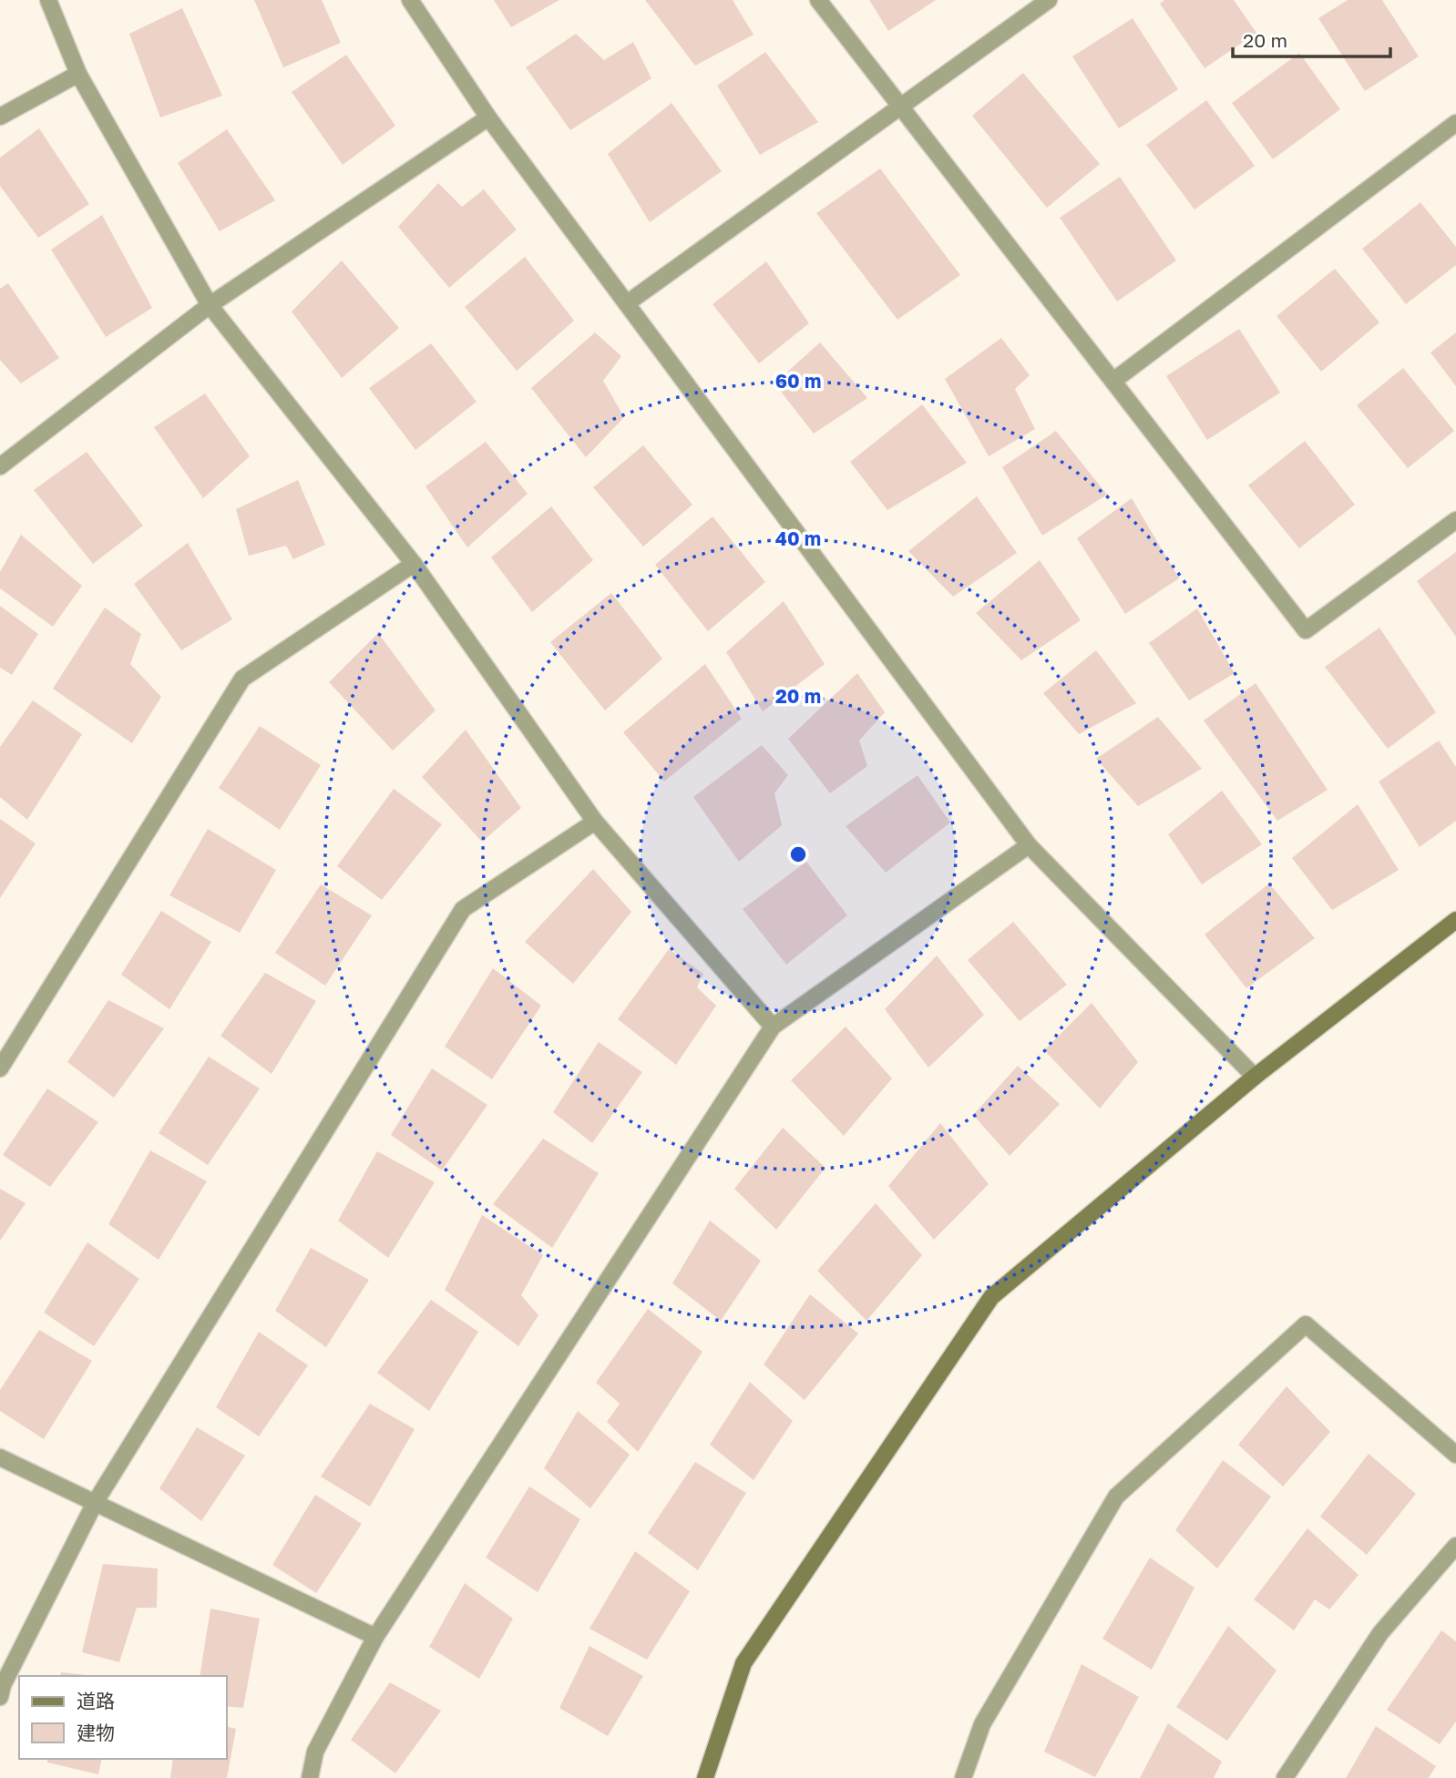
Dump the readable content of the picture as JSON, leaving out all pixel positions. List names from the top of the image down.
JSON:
{
  "legend": ["道路", "建物"],
  "scale_bar": "20 m",
  "rings": ["60 m", "40 m", "20 m"]
}
